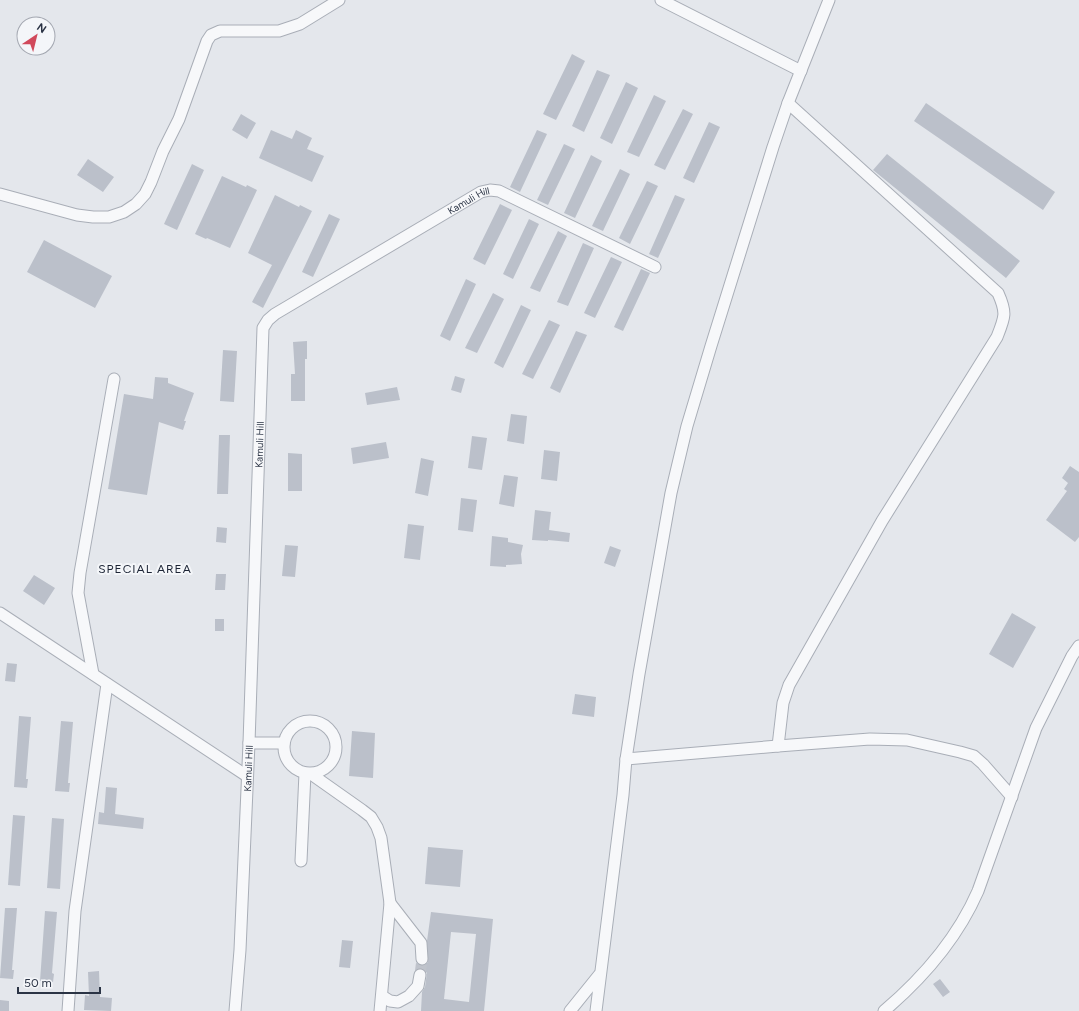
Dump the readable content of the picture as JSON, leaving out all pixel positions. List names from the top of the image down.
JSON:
{
  "streets": {
    "street": ["Kamuli Hill"]
  },
  "districts": ["SPECIAL AREA"],
  "scale_bar": "50 m",
  "north": "top right"
}
